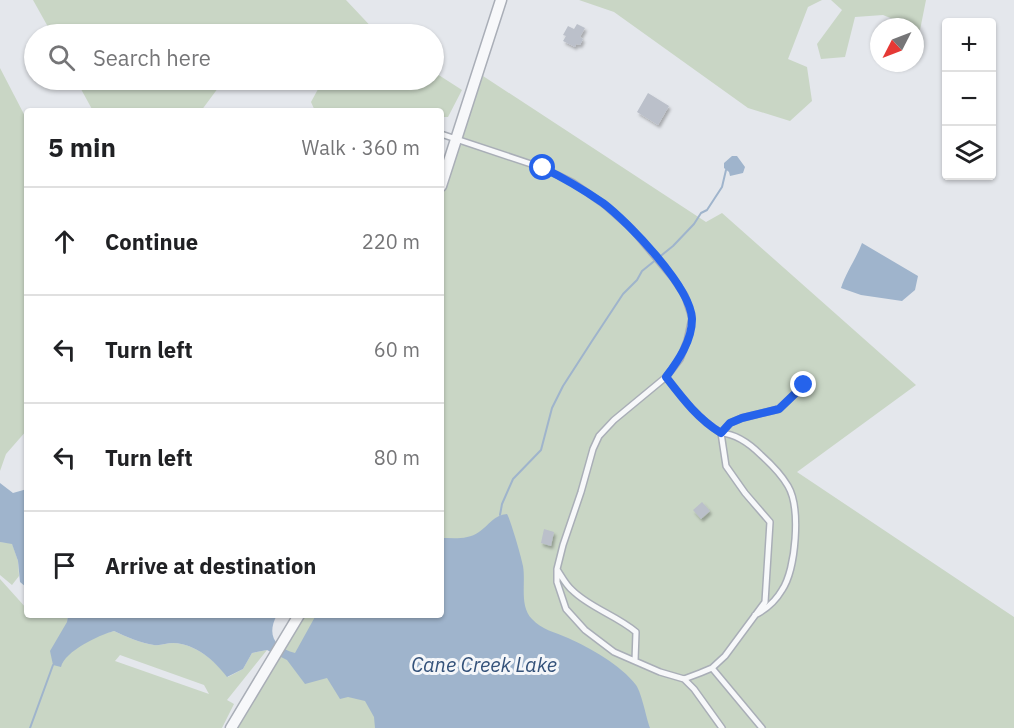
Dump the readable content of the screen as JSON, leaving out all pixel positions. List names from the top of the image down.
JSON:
{
  "water": ["Cane Creek Lake"],
  "north": "bottom left",
  "page": {
    "map_buttons": ["+", "−"],
    "search": "Search here",
    "heading": ["5 min", "Walk · 360 m"],
    "list": [
      ["Continue", "220 m"],
      ["Turn left", "60 m"],
      ["Turn left", "80 m"],
      "Arrive at destination"
    ]
  }
}
